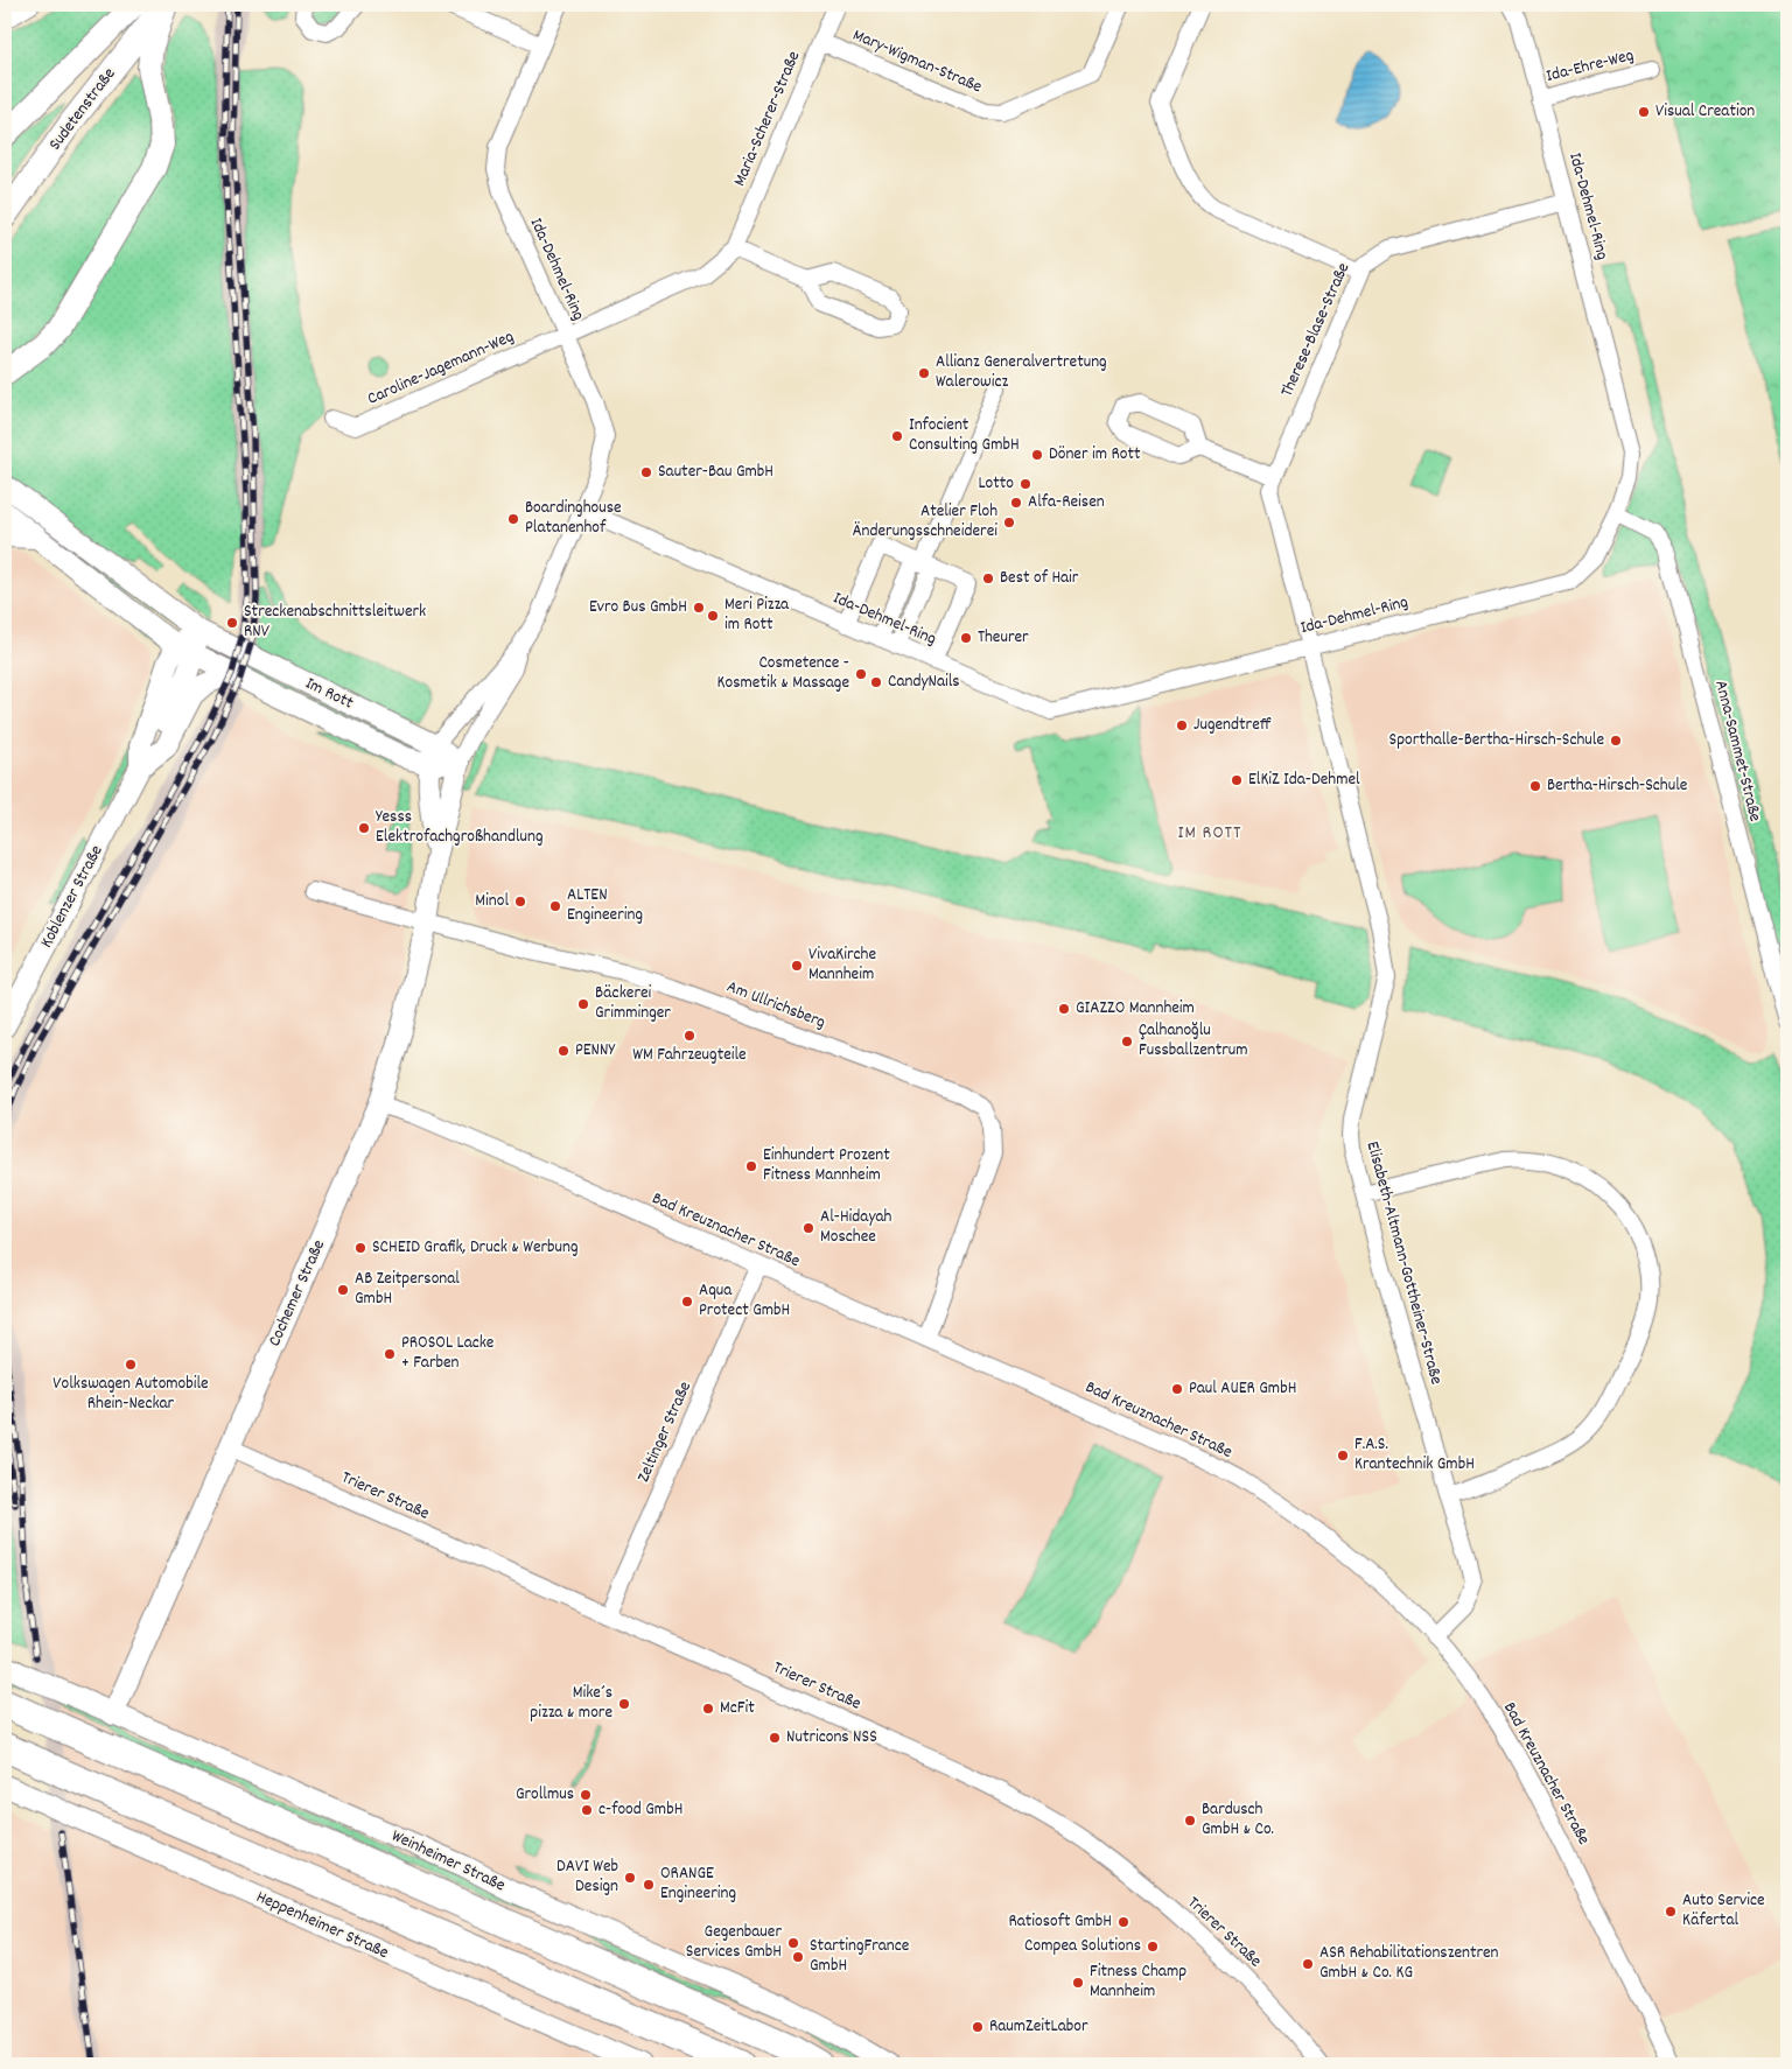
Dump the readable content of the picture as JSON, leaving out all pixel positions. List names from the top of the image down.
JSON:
{
  "streets": {
    "main road": ["Sudetenstraße"],
    "street": [
      "Mary-Wigman-Straße",
      "Ida-Ehre-Weg",
      "Maria-Scherer-Straße",
      "Ida-Dehmel-Ring",
      "Therese-Blase-Straße",
      "Caroline-Jagemann-Weg",
      "Im Rott",
      "Anna-Sammet-Straße",
      "Koblenzer Straße",
      "Am Ullrichsberg",
      "Bad Kreuznacher Straße",
      "Elisabeth-Altmann-Gottheiner-Straße",
      "Cochemer Straße",
      "Zeltinger Straße",
      "Trierer Straße",
      "Weinheimer Straße",
      "Heppenheimer Straße"
    ]
  },
  "crossings": [
    ["Mary-Wigman-Straße", "Maria-Scherer-Straße"],
    ["Ida-Ehre-Weg", "Ida-Dehmel-Ring"],
    ["Maria-Scherer-Straße", "Ida-Dehmel-Ring"],
    ["Maria-Scherer-Straße", "Caroline-Jagemann-Weg"],
    ["Ida-Dehmel-Ring", "Therese-Blase-Straße"],
    ["Ida-Dehmel-Ring", "Caroline-Jagemann-Weg"],
    ["Ida-Dehmel-Ring", "Im Rott"],
    ["Ida-Dehmel-Ring", "Anna-Sammet-Straße"],
    ["Ida-Dehmel-Ring", "Elisabeth-Altmann-Gottheiner-Straße"],
    ["Ida-Dehmel-Ring", "Cochemer Straße"],
    ["Therese-Blase-Straße", "Elisabeth-Altmann-Gottheiner-Straße"],
    ["Im Rott", "Koblenzer Straße"],
    ["Im Rott", "Cochemer Straße"],
    ["Am Ullrichsberg", "Bad Kreuznacher Straße"],
    ["Am Ullrichsberg", "Cochemer Straße"],
    ["Bad Kreuznacher Straße", "Elisabeth-Altmann-Gottheiner-Straße"],
    ["Bad Kreuznacher Straße", "Cochemer Straße"],
    ["Bad Kreuznacher Straße", "Zeltinger Straße"],
    ["Cochemer Straße", "Trierer Straße"],
    ["Cochemer Straße", "Weinheimer Straße"],
    ["Zeltinger Straße", "Trierer Straße"]
  ],
  "districts": ["IM ROTT"],
  "places": [
    "Visual Creation",
    "Allianz Generalvertretung Walerowicz",
    "Infocient Consulting GmbH",
    "Döner im Rott",
    "Sauter-Bau GmbH",
    "Lotto",
    "Alfa-Reisen",
    "Boardinghouse Platanenhof",
    "Atelier Floh Änderungsschneiderei",
    "Best of Hair",
    "Evro Bus GmbH",
    "Meri Pizza im Rott",
    "Streckenabschnittsleitwerk RNV",
    "Theurer",
    "Cosmetence - Kosmetik & Massage",
    "CandyNails",
    "Jugendtreff",
    "Sporthalle-Bertha-Hirsch-Schule",
    "ElKiZ Ida-Dehmel",
    "Bertha-Hirsch-Schule",
    "Yesss Elektrofachgroßhandlung",
    "Minol",
    "ALTEN Engineering",
    "VivaKirche Mannheim",
    "Bäckerei Grimminger",
    "GIAZZO Mannheim",
    "WM Fahrzeugteile",
    "Çalhanoğlu Fussballzentrum",
    "PENNY",
    "Einhundert Prozent Fitness Mannheim",
    "Al-Hidayah Moschee",
    "SCHEID Grafik, Druck & Werbung",
    "AB Zeitpersonal GmbH",
    "Aqua Protect GmbH",
    "PROSOL Lacke + Farben",
    "Volkswagen Automobile Rhein-Neckar",
    "Paul AUER GmbH",
    "F.A.S. Krantechnik GmbH",
    "Mike´s pizza & more",
    "McFit",
    "Nutricons NSS",
    "Grollmus",
    "c-food GmbH",
    "Bardusch GmbH & Co.",
    "DAVI Web Design",
    "ORANGE Engineering",
    "Auto Service Käfertal",
    "Ratiosoft GmbH",
    "Gegenbauer Services GmbH",
    "Compea Solutions",
    "StartingFrance GmbH",
    "ASR Rehabilitationszentren GmbH & Co. KG",
    "Fitness Champ Mannheim",
    "RaumZeitLabor"
  ]
}
